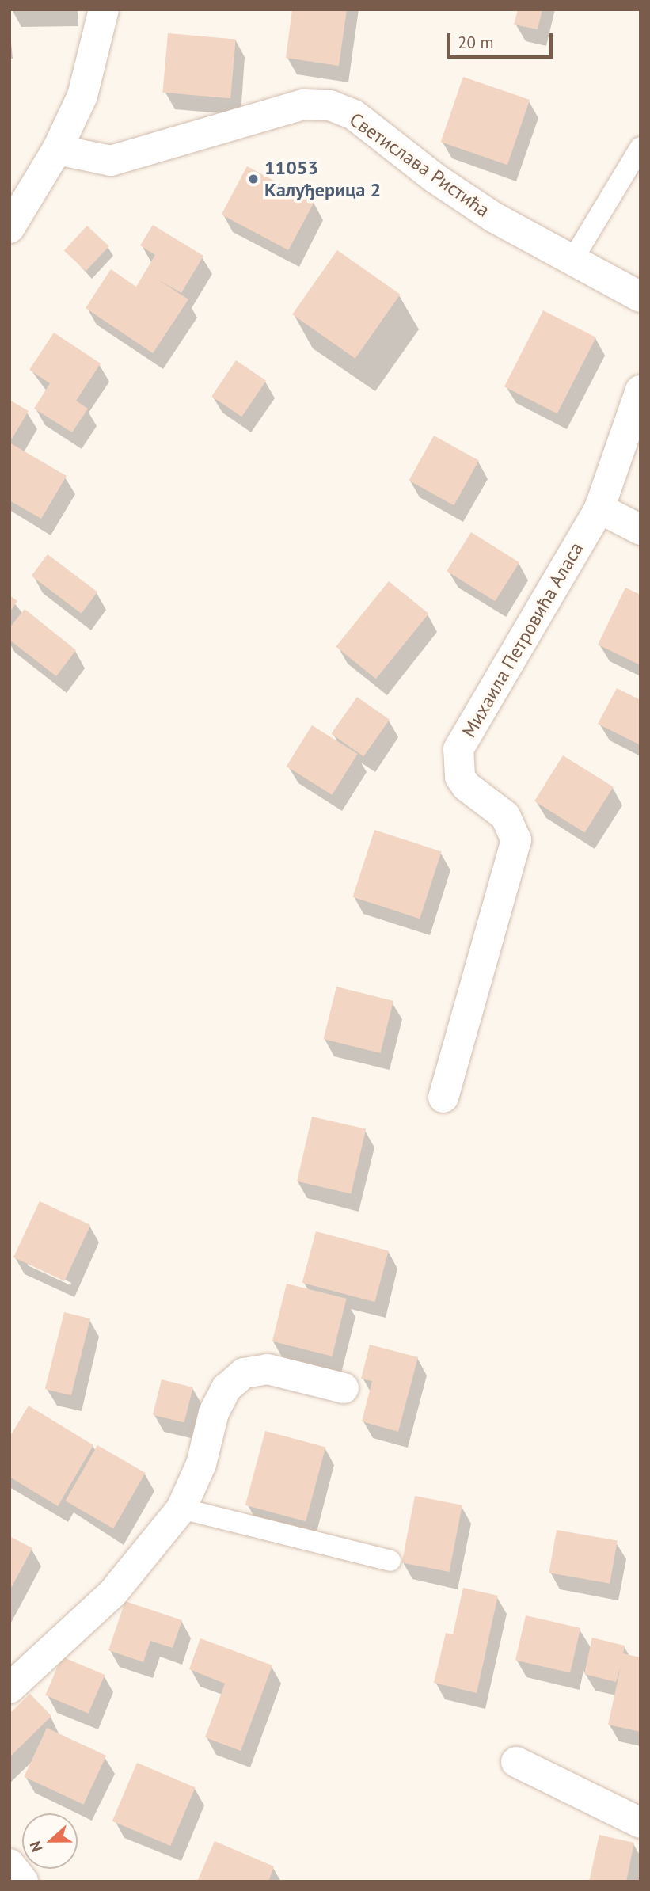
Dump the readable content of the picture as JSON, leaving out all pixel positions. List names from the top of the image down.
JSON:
{
  "streets": {
    "street": ["Светислава Ристића", "Михаила Петровића Аласа"]
  },
  "places": ["11053 Калуђерица 2"],
  "scale_bar": "20 m",
  "north": "left"
}
